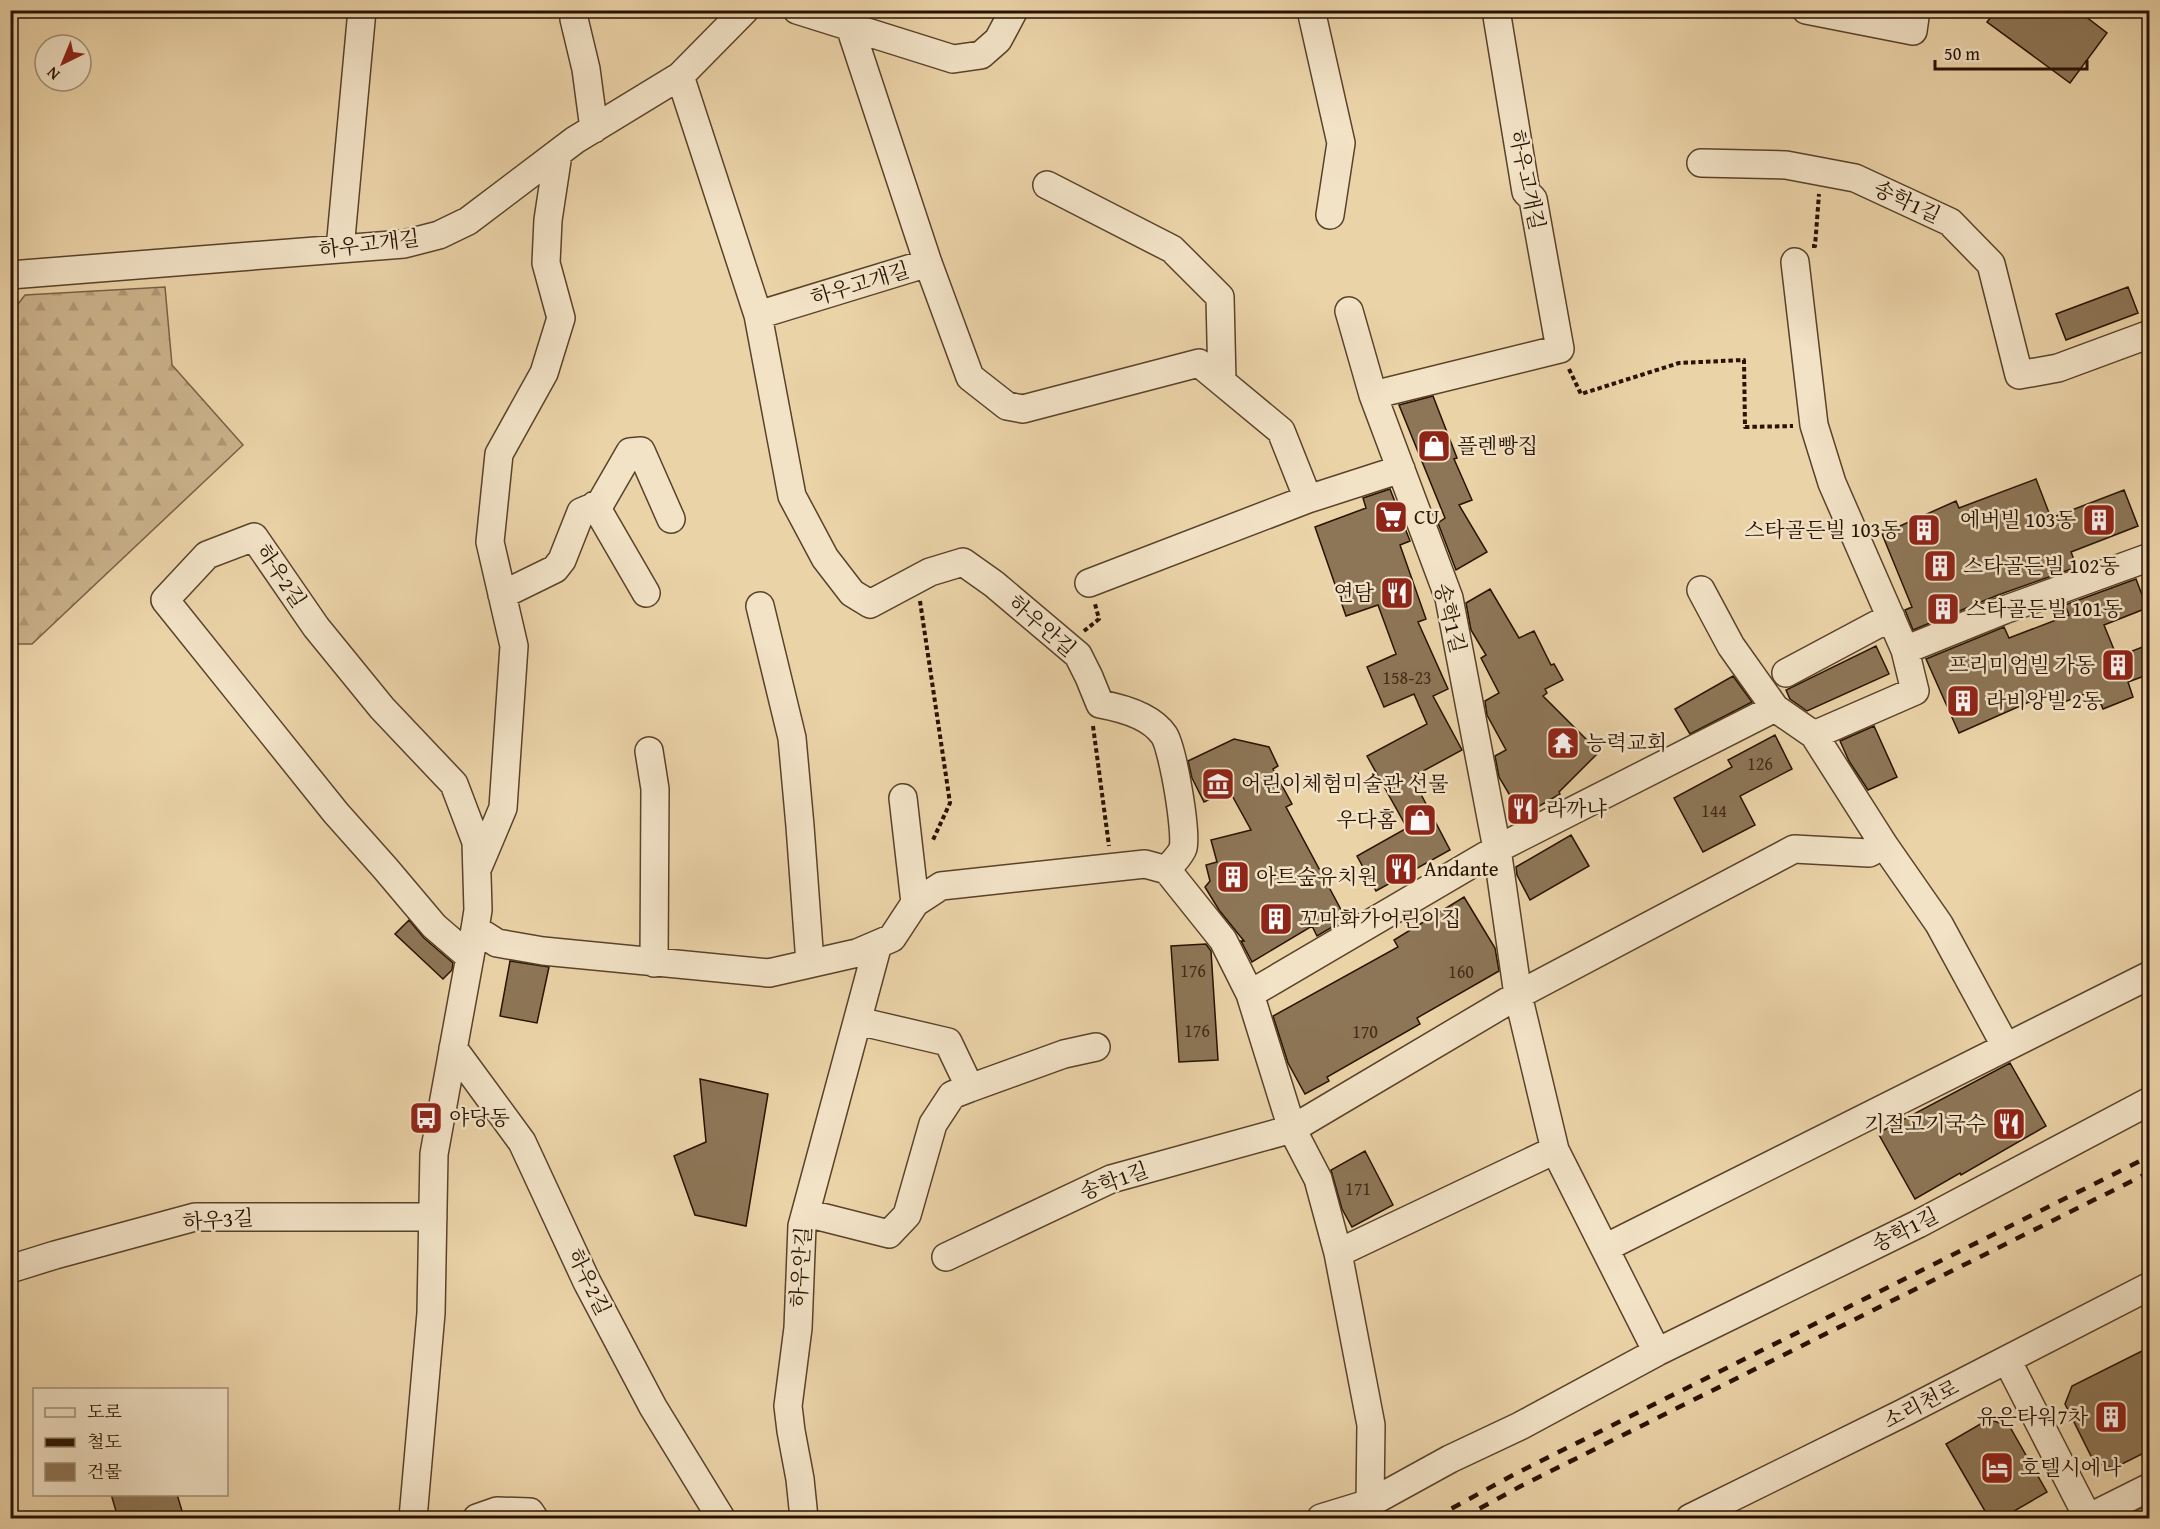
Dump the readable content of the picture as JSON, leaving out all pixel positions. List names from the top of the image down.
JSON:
{
  "streets": {
    "street": [
      "하우고개길",
      "송학1길",
      "하우2길",
      "하우안길",
      "하우3길",
      "소리천로"
    ]
  },
  "crossings": [
    ["하우고개길", "하우안길"],
    ["하우2길", "하우3길"]
  ],
  "places": {
    "shop": ["플렌빵집", "우다홈"],
    "supermarket": ["CU"],
    "building": [
      "에버빌 103동",
      "스타골든빌 103동",
      "스타골든빌 102동",
      "스타골든빌 101동",
      "프리미엄빌 가동",
      "라비앙빌 2동",
      "아트숲유치원",
      "꼬마화가어린이집",
      "유은타워7차"
    ],
    "restaurant": [
      "연담",
      "라까냐",
      "Andante",
      "기절고기국수"
    ],
    "temple": ["능력교회"],
    "museum": ["어린이체험미술관 선물"],
    "bus stop": ["야당동"],
    "hotel": ["호텔시에나"]
  },
  "house_numbers": [
    "158-23",
    "126",
    "144",
    "176",
    "160",
    "176",
    "170",
    "171"
  ],
  "legend": ["도로", "철도", "건물"],
  "scale_bar": "50 m",
  "north": "bottom left"
}
